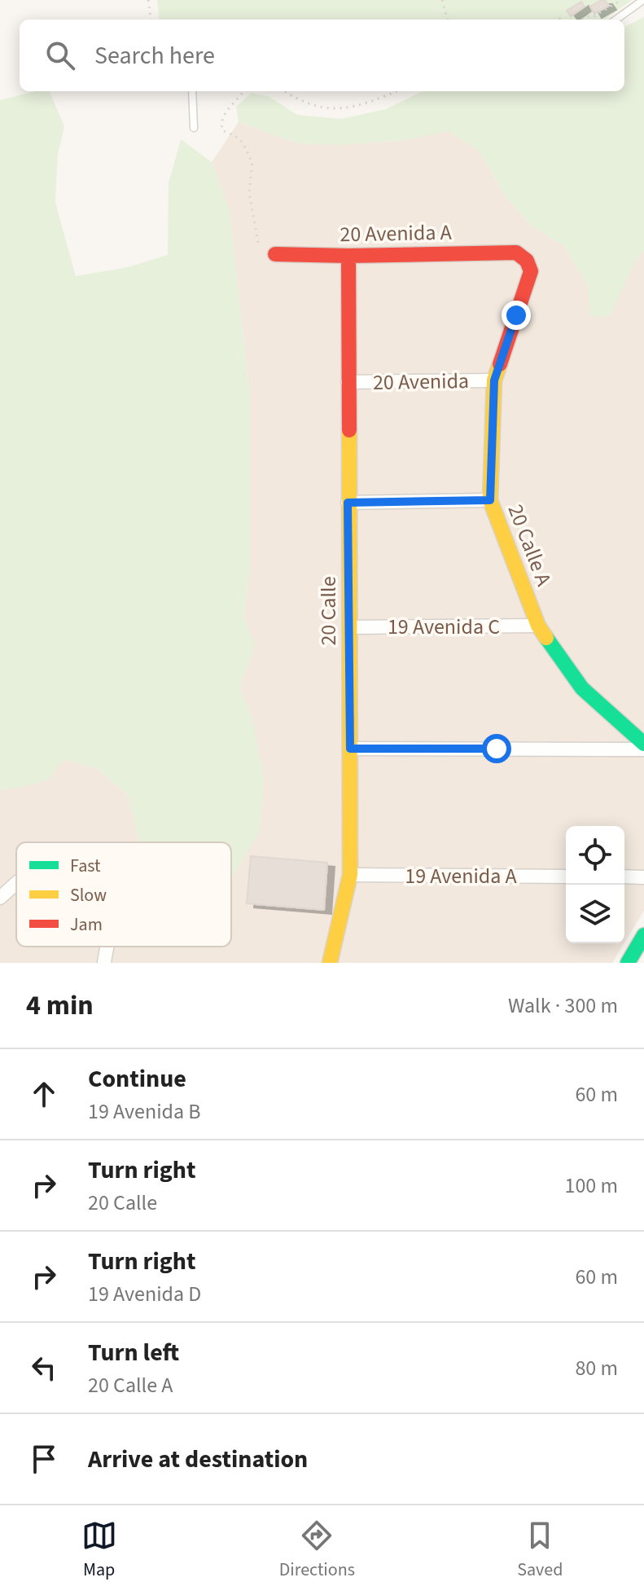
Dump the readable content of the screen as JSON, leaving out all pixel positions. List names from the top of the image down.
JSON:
{
  "streets": {
    "street": [
      "20 Avenida A",
      "20 Avenida",
      "20 Calle A",
      "20 Calle",
      "19 Avenida C",
      "19 Avenida A"
    ]
  },
  "crossings": [
    ["20 Avenida A", "20 Calle A"],
    ["20 Avenida A", "20 Calle"],
    ["20 Avenida", "20 Calle A"],
    ["20 Avenida", "20 Calle"],
    ["20 Calle A", "19 Avenida C"],
    ["20 Calle", "19 Avenida C"],
    ["20 Calle", "19 Avenida A"]
  ],
  "legend": ["Fast", "Slow", "Jam"],
  "page": {
    "search": "Search here",
    "heading": ["4 min", "Walk · 300 m"],
    "list": [
      ["Continue", "19 Avenida B", "60 m"],
      ["Turn right", "20 Calle", "100 m"],
      ["Turn right", "19 Avenida D", "60 m"],
      ["Turn left", "20 Calle A", "80 m"],
      "Arrive at destination"
    ],
    "nav": ["Map", "Directions", "Saved"]
  }
}
